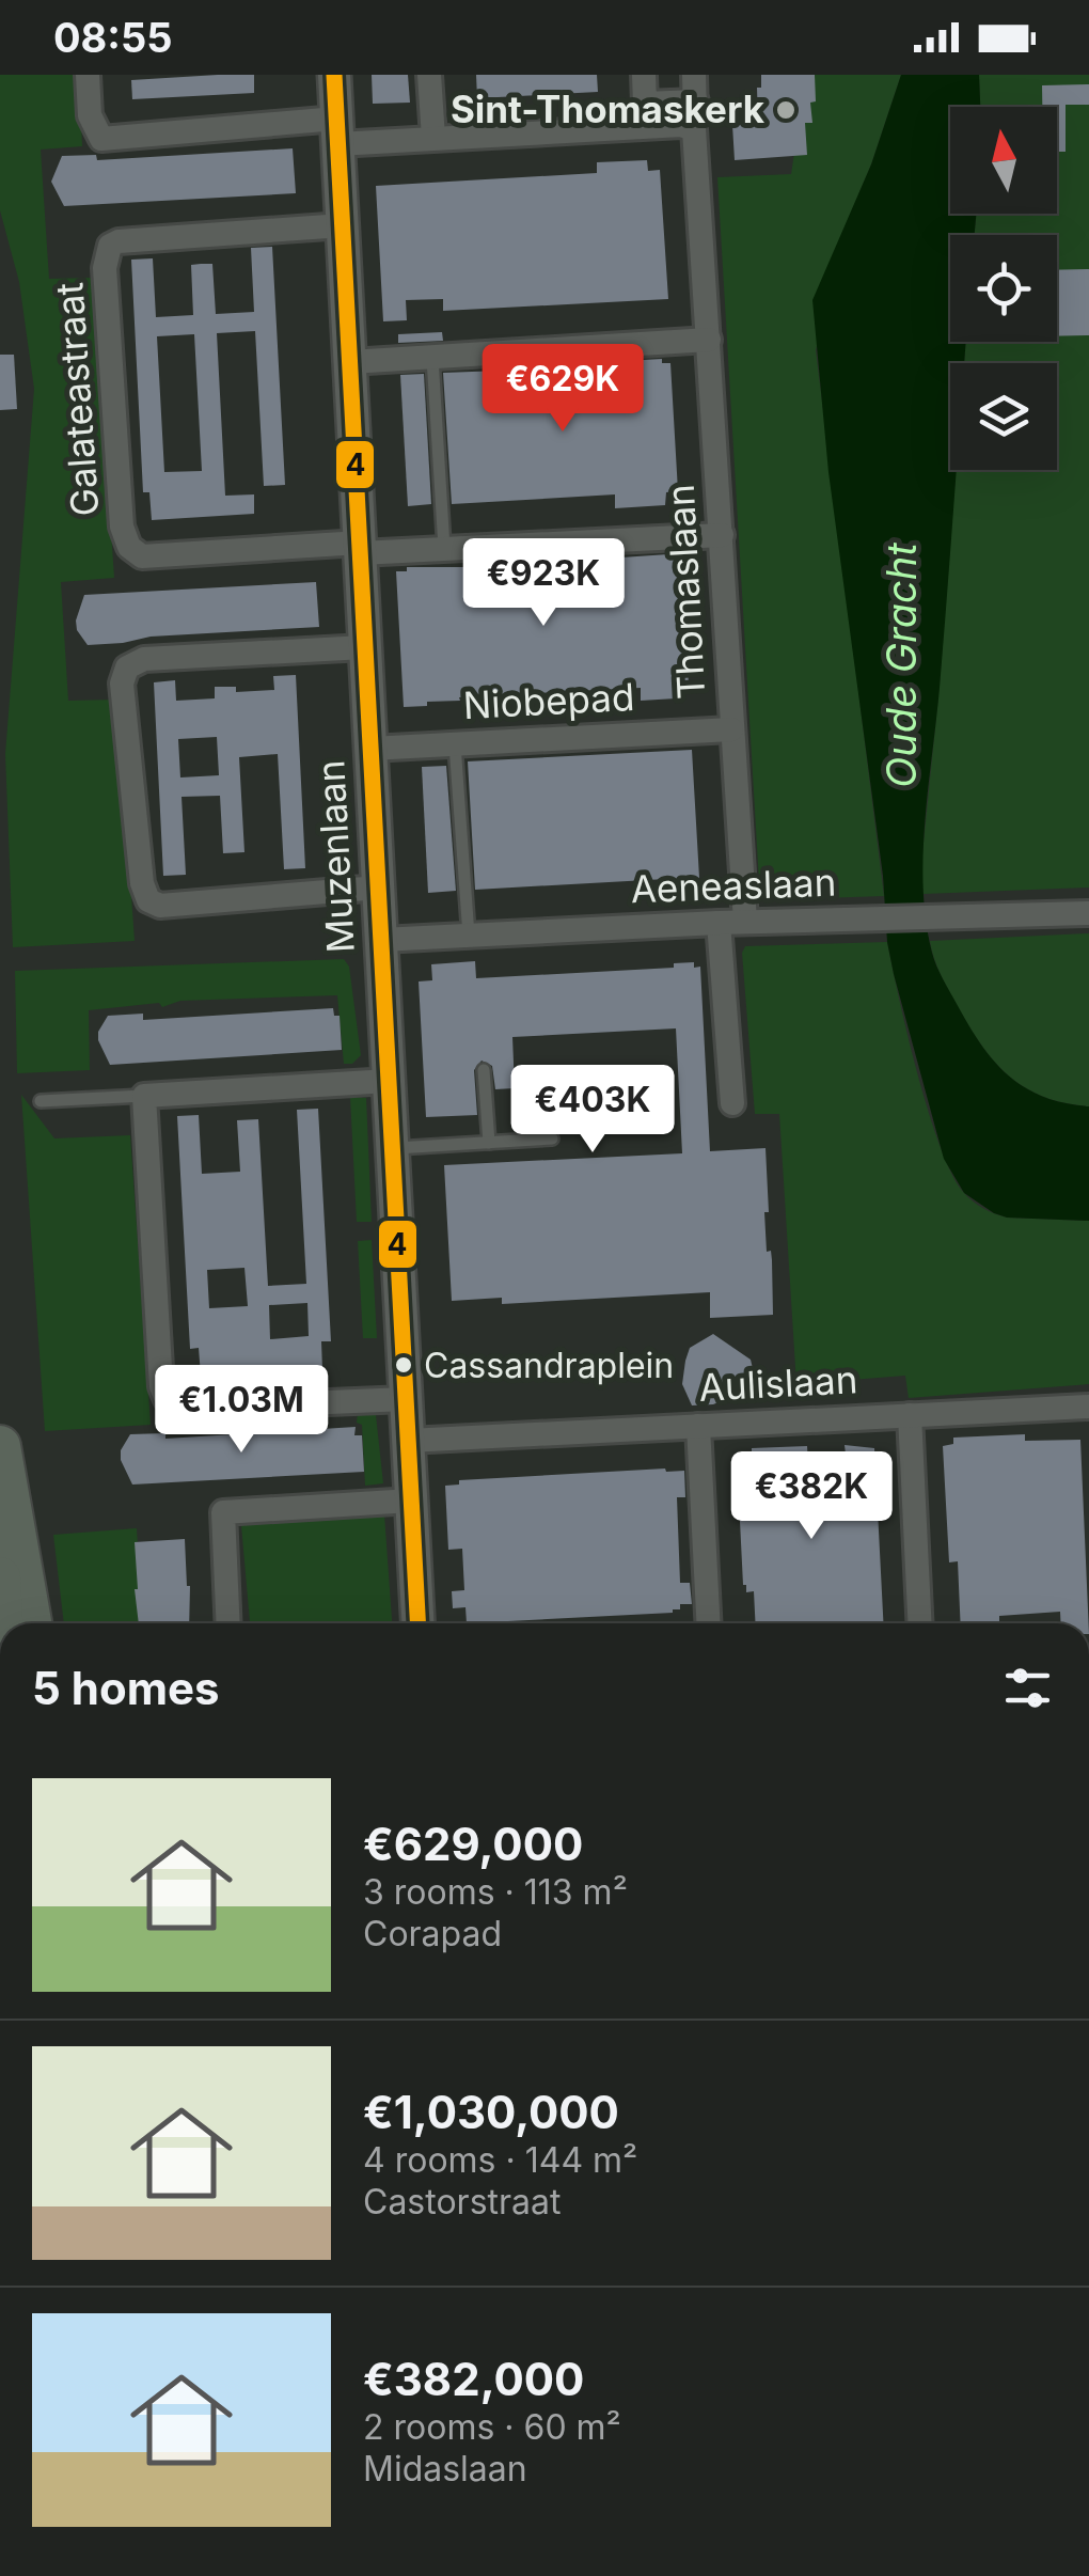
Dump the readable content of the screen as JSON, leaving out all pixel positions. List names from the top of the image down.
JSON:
{
  "streets": {
    "street": [
      "Galateastraat",
      "Thomaslaan",
      "Niobepad",
      "Muzenlaan",
      "Aeneaslaan",
      "Aulislaan"
    ]
  },
  "crossings": [
    ["Galateastraat", "Muzenlaan"],
    ["Thomaslaan", "Niobepad"],
    ["Thomaslaan", "Aeneaslaan"],
    ["Niobepad", "Muzenlaan"],
    ["Muzenlaan", "Aeneaslaan"],
    ["Muzenlaan", "Aulislaan"]
  ],
  "water": ["Oude Gracht"],
  "places": ["Sint-Thomaskerk", "Cassandraplein"],
  "lines": ["transit line 4"],
  "north": "top",
  "page": {
    "status": "08:55",
    "price": [
      "€629K",
      "€923K",
      "€403K",
      "€1.03M",
      "€382K"
    ],
    "heading": "5 homes",
    "list": [
      {
        "name": "€629,000",
        "note": "3 rooms · 113 m² · Corapad"
      },
      {
        "name": "€1,030,000",
        "note": "4 rooms · 144 m² · Castorstraat"
      },
      {
        "name": "€382,000",
        "note": "2 rooms · 60 m² · Midaslaan"
      }
    ]
  }
}
